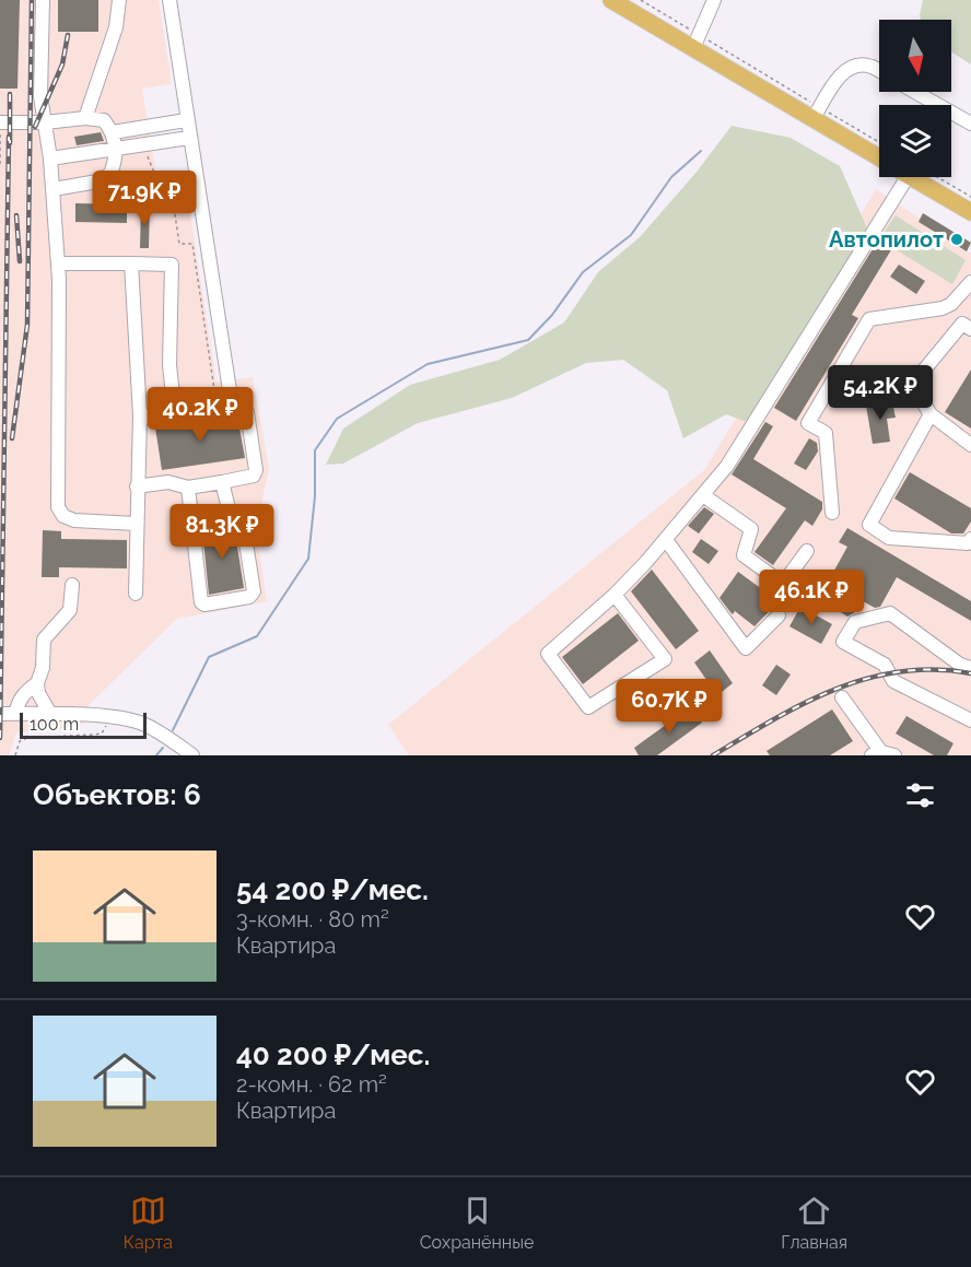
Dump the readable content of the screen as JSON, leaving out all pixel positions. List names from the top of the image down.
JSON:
{
  "places": ["Автопилот"],
  "scale_bar": "100 m",
  "north": "bottom",
  "page": {
    "price": [
      "71.9K ₽",
      "54.2K ₽",
      "40.2K ₽",
      "81.3K ₽",
      "46.1K ₽",
      "60.7K ₽"
    ],
    "scale": "100 m",
    "heading": "Объектов: 6",
    "list": [
      {
        "name": "54 200 ₽/мес.",
        "note": "3-комн. · 80 m² · Квартира"
      },
      {
        "name": "40 200 ₽/мес.",
        "note": "2-комн. · 62 m² · Квартира"
      }
    ],
    "tabs": ["Карта", "Сохранённые", "Главная"]
  }
}
